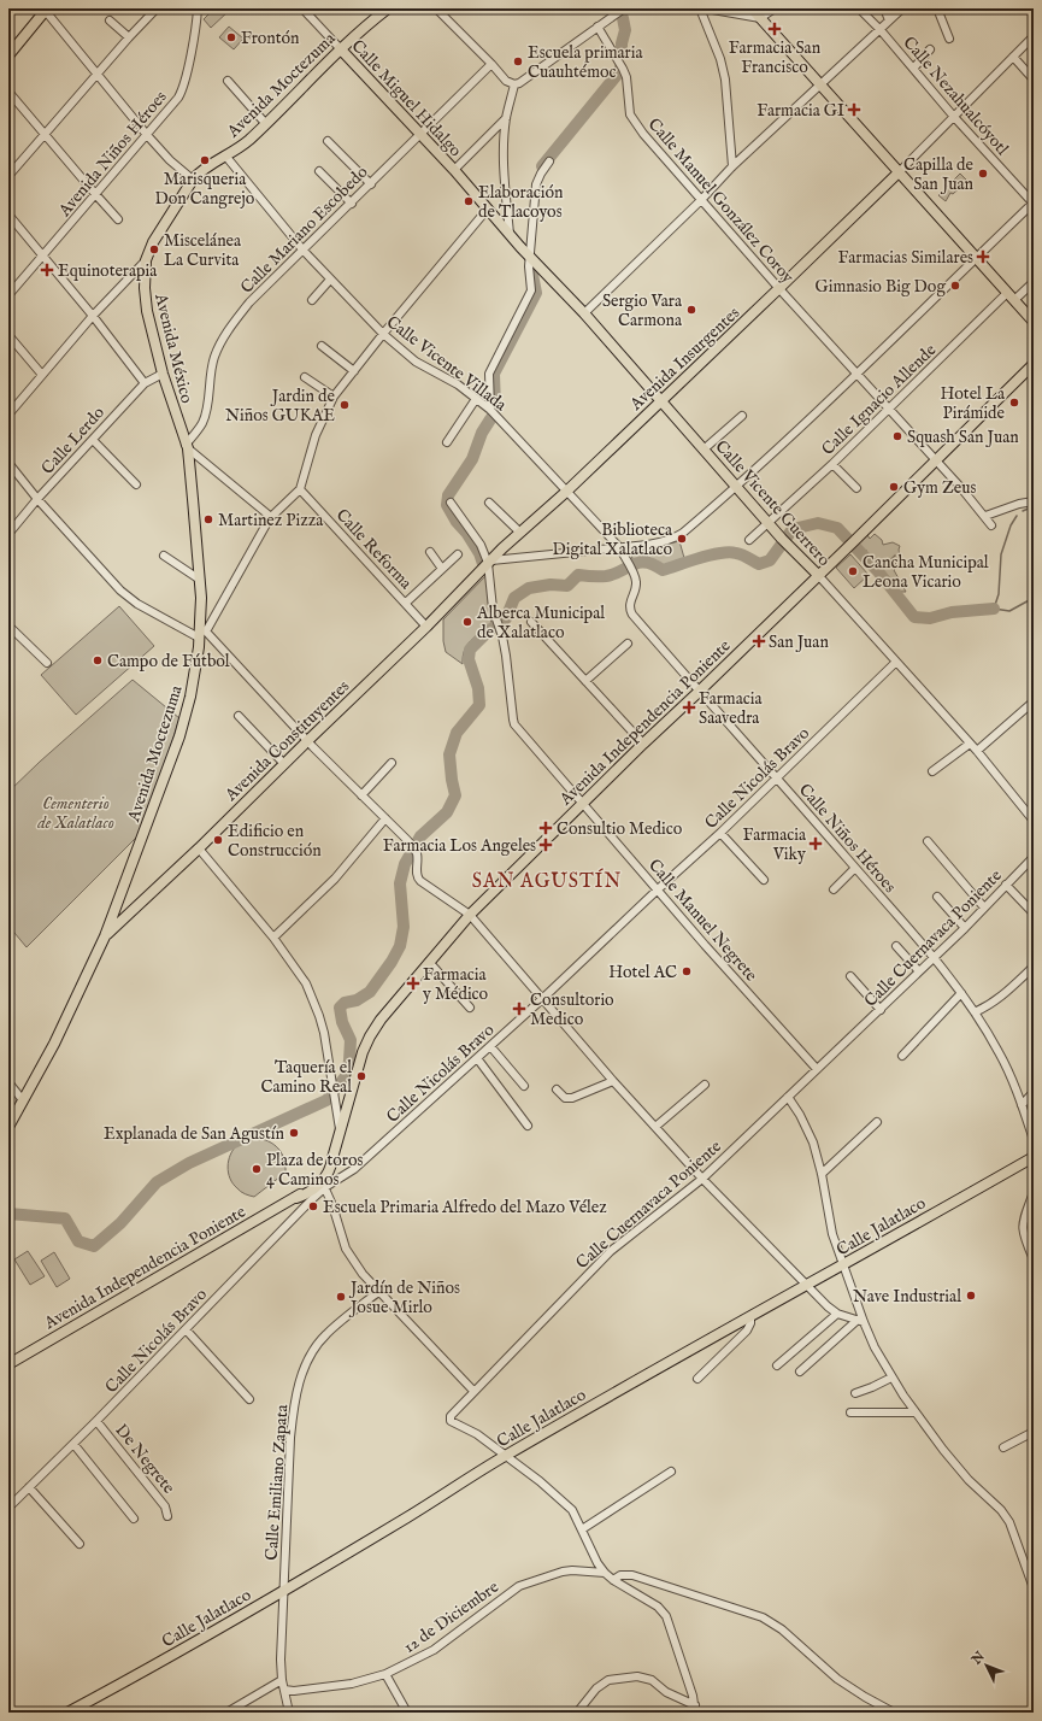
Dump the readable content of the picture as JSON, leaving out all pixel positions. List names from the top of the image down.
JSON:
{
  "streets": {
    "main road": [
      "Avenida Moctezuma",
      "Calle Miguel Hidalgo",
      "Avenida México",
      "Avenida Insurgentes",
      "Calle Vicente Guerrero",
      "Avenida Independencia Poniente",
      "Avenida Constituyentes",
      "Calle Jalatlaco"
    ],
    "street": [
      "Calle Nezahualcóyotl",
      "Avenida Niños Héroes",
      "Calle Manuel González Coroy",
      "Calle Mariano Escobedo",
      "Calle Vicente Villada",
      "Calle Ignacio Allende",
      "Calle Lerdo",
      "Calle Reforma",
      "Calle Nicolás Bravo",
      "Calle Niños Héroes",
      "Calle Manuel Negrete",
      "Calle Cuernavaca Poniente",
      "De Negrete",
      "Calle Emiliano Zapata",
      "12 de Diciembre"
    ]
  },
  "crossings": [
    ["Avenida Moctezuma", "Calle Miguel Hidalgo"],
    ["Avenida Moctezuma", "Calle Mariano Escobedo"],
    ["Avenida Moctezuma", "Avenida México"],
    ["Avenida Moctezuma", "Calle Vicente Villada"],
    ["Avenida Moctezuma", "Avenida Constituyentes"],
    ["Calle Miguel Hidalgo", "Calle Mariano Escobedo"],
    ["Calle Miguel Hidalgo", "Calle Vicente Guerrero"],
    ["Calle Manuel González Coroy", "Avenida Insurgentes"],
    ["Calle Manuel González Coroy", "Calle Ignacio Allende"],
    ["Calle Manuel González Coroy", "Avenida Independencia Poniente"],
    ["Calle Mariano Escobedo", "Avenida México"],
    ["Calle Mariano Escobedo", "Calle Vicente Villada"],
    ["Avenida México", "Calle Lerdo"],
    ["Avenida Insurgentes", "Calle Vicente Villada"],
    ["Avenida Insurgentes", "Calle Vicente Guerrero"],
    ["Avenida Insurgentes", "Avenida Constituyentes"],
    ["Avenida Insurgentes", "Calle Manuel Negrete"],
    ["Calle Vicente Villada", "Calle Niños Héroes"],
    ["Calle Ignacio Allende", "Calle Vicente Guerrero"],
    ["Calle Vicente Guerrero", "Avenida Independencia Poniente"],
    ["Calle Vicente Guerrero", "Calle Nicolás Bravo"],
    ["Calle Reforma", "Avenida Constituyentes"],
    ["Avenida Independencia Poniente", "Calle Nicolás Bravo"],
    ["Avenida Independencia Poniente", "Calle Niños Héroes"],
    ["Avenida Independencia Poniente", "Calle Manuel Negrete"],
    ["Avenida Constituyentes", "Calle Manuel Negrete"],
    ["Calle Nicolás Bravo", "Calle Niños Héroes"],
    ["Calle Nicolás Bravo", "Calle Manuel Negrete"],
    ["Calle Nicolás Bravo", "De Negrete"],
    ["Calle Niños Héroes", "Calle Cuernavaca Poniente"],
    ["Calle Manuel Negrete", "Calle Cuernavaca Poniente"],
    ["Calle Cuernavaca Poniente", "Calle Jalatlaco"],
    ["Calle Jalatlaco", "Calle Emiliano Zapata"],
    ["Calle Emiliano Zapata", "12 de Diciembre"]
  ],
  "districts": ["SAN AGUSTÍN"],
  "parks": ["Cementerio de Xalatlaco"],
  "places": {
    "health": [
      "Farmacia San Francisco",
      "Farmacia GI",
      "Farmacias Similares",
      "Equinoterapia",
      "San Juan",
      "Farmacia Saavedra",
      "Consultio Medico",
      "Farmacia Viky",
      "Farmacia Los Angeles",
      "Farmacia y Médico",
      "Consultorio Medico"
    ],
    "other": [
      "Frontón",
      "Escuela primaria Cuauhtémoc",
      "Marisqueria Don Cangrejo",
      "Capilla de San Juan",
      "Elaboración de Tlacoyos",
      "Miscelánea La Curvita",
      "Gimnasio Big Dog",
      "Sergio Vara Carmona",
      "Hotel La Pirámide",
      "Jardin de Niños GUKAE",
      "Squash San Juan",
      "Gym Zeus",
      "Martinez Pizza",
      "Biblioteca Digital Xalatlaco",
      "Cancha Municipal Leona Vicario",
      "Alberca Municipal de Xalatlaco",
      "Campo de Fútbol",
      "Edificio en Construcción",
      "Hotel AC",
      "Taquería el Camino Real",
      "Explanada de San Agustín",
      "Plaza de toros 4 Caminos",
      "Escuela Primaria Alfredo del Mazo Vélez",
      "Nave Industrial",
      "Jardín de Niños Josue Mirlo"
    ]
  },
  "north": "top left"
}
